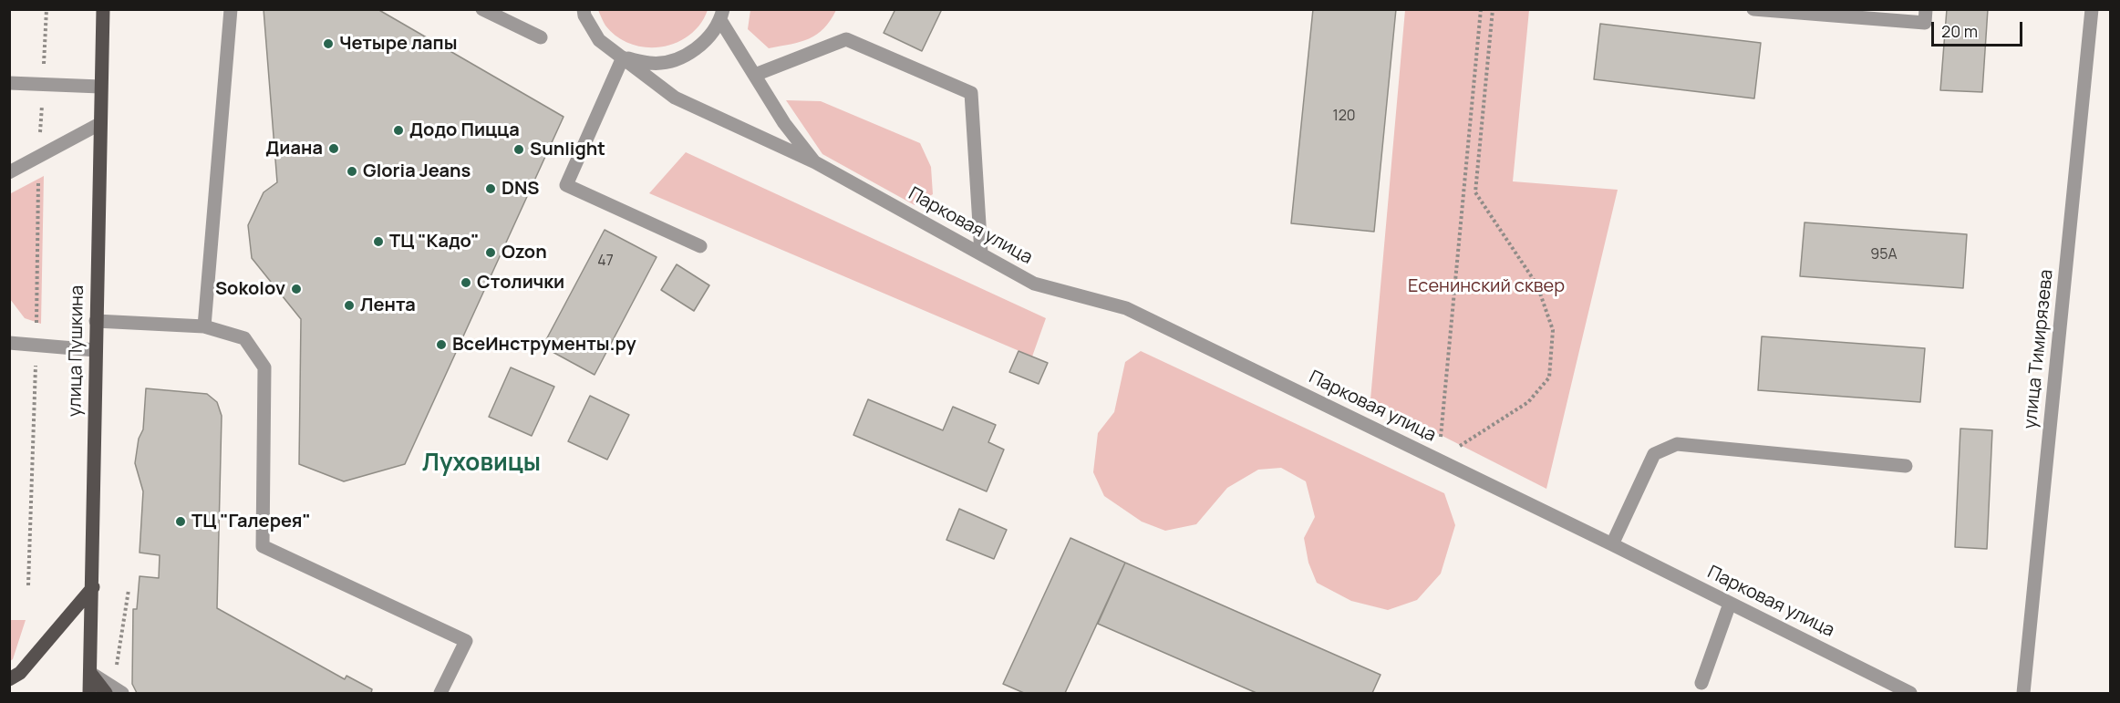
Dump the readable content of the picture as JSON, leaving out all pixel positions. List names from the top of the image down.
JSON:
{
  "streets": {
    "main road": ["улица Пушкина"],
    "street": ["Парковая улица", "улица Тимирязева"]
  },
  "districts": ["Луховицы"],
  "parks": ["Есенинский сквер"],
  "places": [
    "Четыре лапы",
    "Додо Пицца",
    "Диана",
    "Sunlight",
    "Gloria Jeans",
    "DNS",
    "ТЦ \"Кадо\"",
    "Ozon",
    "Столички",
    "Sokolov",
    "Лента",
    "ВсеИнструменты.ру",
    "ТЦ \"Галерея\""
  ],
  "house_numbers": ["120", "95А", "47"],
  "scale_bar": "20 m"
}
